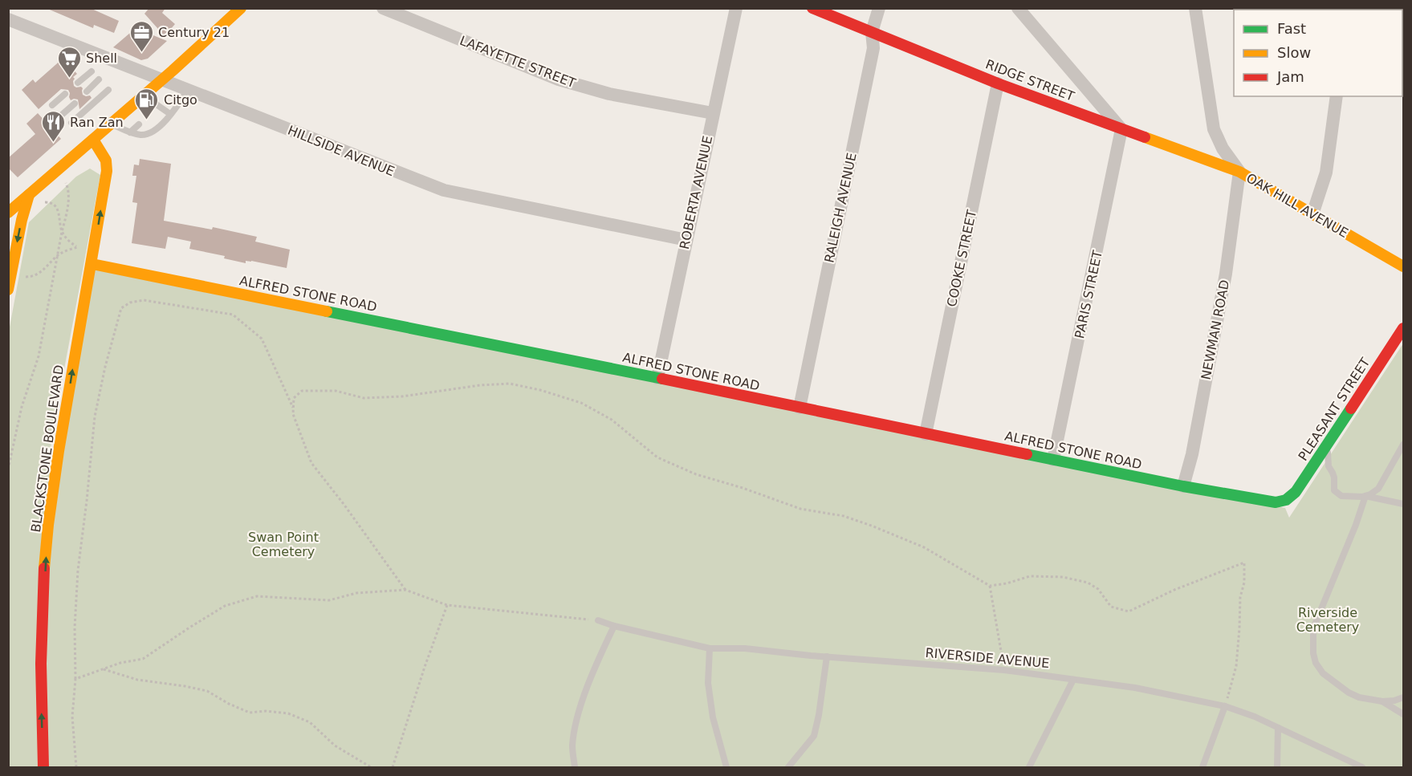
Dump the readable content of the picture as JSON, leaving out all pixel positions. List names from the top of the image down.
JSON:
{
  "streets": {
    "street": [
      "LAFAYETTE STREET",
      "RIDGE STREET",
      "HILLSIDE AVENUE",
      "ROBERTA AVENUE",
      "OAK HILL AVENUE",
      "RALEIGH AVENUE",
      "COOKE STREET",
      "ALFRED STONE ROAD",
      "PARIS STREET",
      "NEWMAN ROAD",
      "PLEASANT STREET",
      "BLACKSTONE BOULEVARD"
    ],
    "lane": ["RIVERSIDE AVENUE"]
  },
  "crossings": [
    ["LAFAYETTE STREET", "ROBERTA AVENUE"],
    ["RIDGE STREET", "OAK HILL AVENUE"],
    ["RIDGE STREET", "RALEIGH AVENUE"],
    ["RIDGE STREET", "COOKE STREET"],
    ["RIDGE STREET", "PARIS STREET"],
    ["RIDGE STREET", "NEWMAN ROAD"],
    ["HILLSIDE AVENUE", "ROBERTA AVENUE"],
    ["ROBERTA AVENUE", "ALFRED STONE ROAD"],
    ["OAK HILL AVENUE", "NEWMAN ROAD"],
    ["RALEIGH AVENUE", "ALFRED STONE ROAD"],
    ["COOKE STREET", "ALFRED STONE ROAD"],
    ["ALFRED STONE ROAD", "PARIS STREET"],
    ["ALFRED STONE ROAD", "NEWMAN ROAD"],
    ["ALFRED STONE ROAD", "PLEASANT STREET"],
    ["ALFRED STONE ROAD", "BLACKSTONE BOULEVARD"]
  ],
  "one_way": ["BLACKSTONE BOULEVARD"],
  "parks": ["Swan Point Cemetery", "Riverside Cemetery"],
  "places": {
    "office": ["Century 21"],
    "supermarket": ["Shell"],
    "fuel station": ["Citgo"],
    "restaurant": ["Ran Zan"]
  },
  "legend": ["Fast", "Slow", "Jam"]
}
